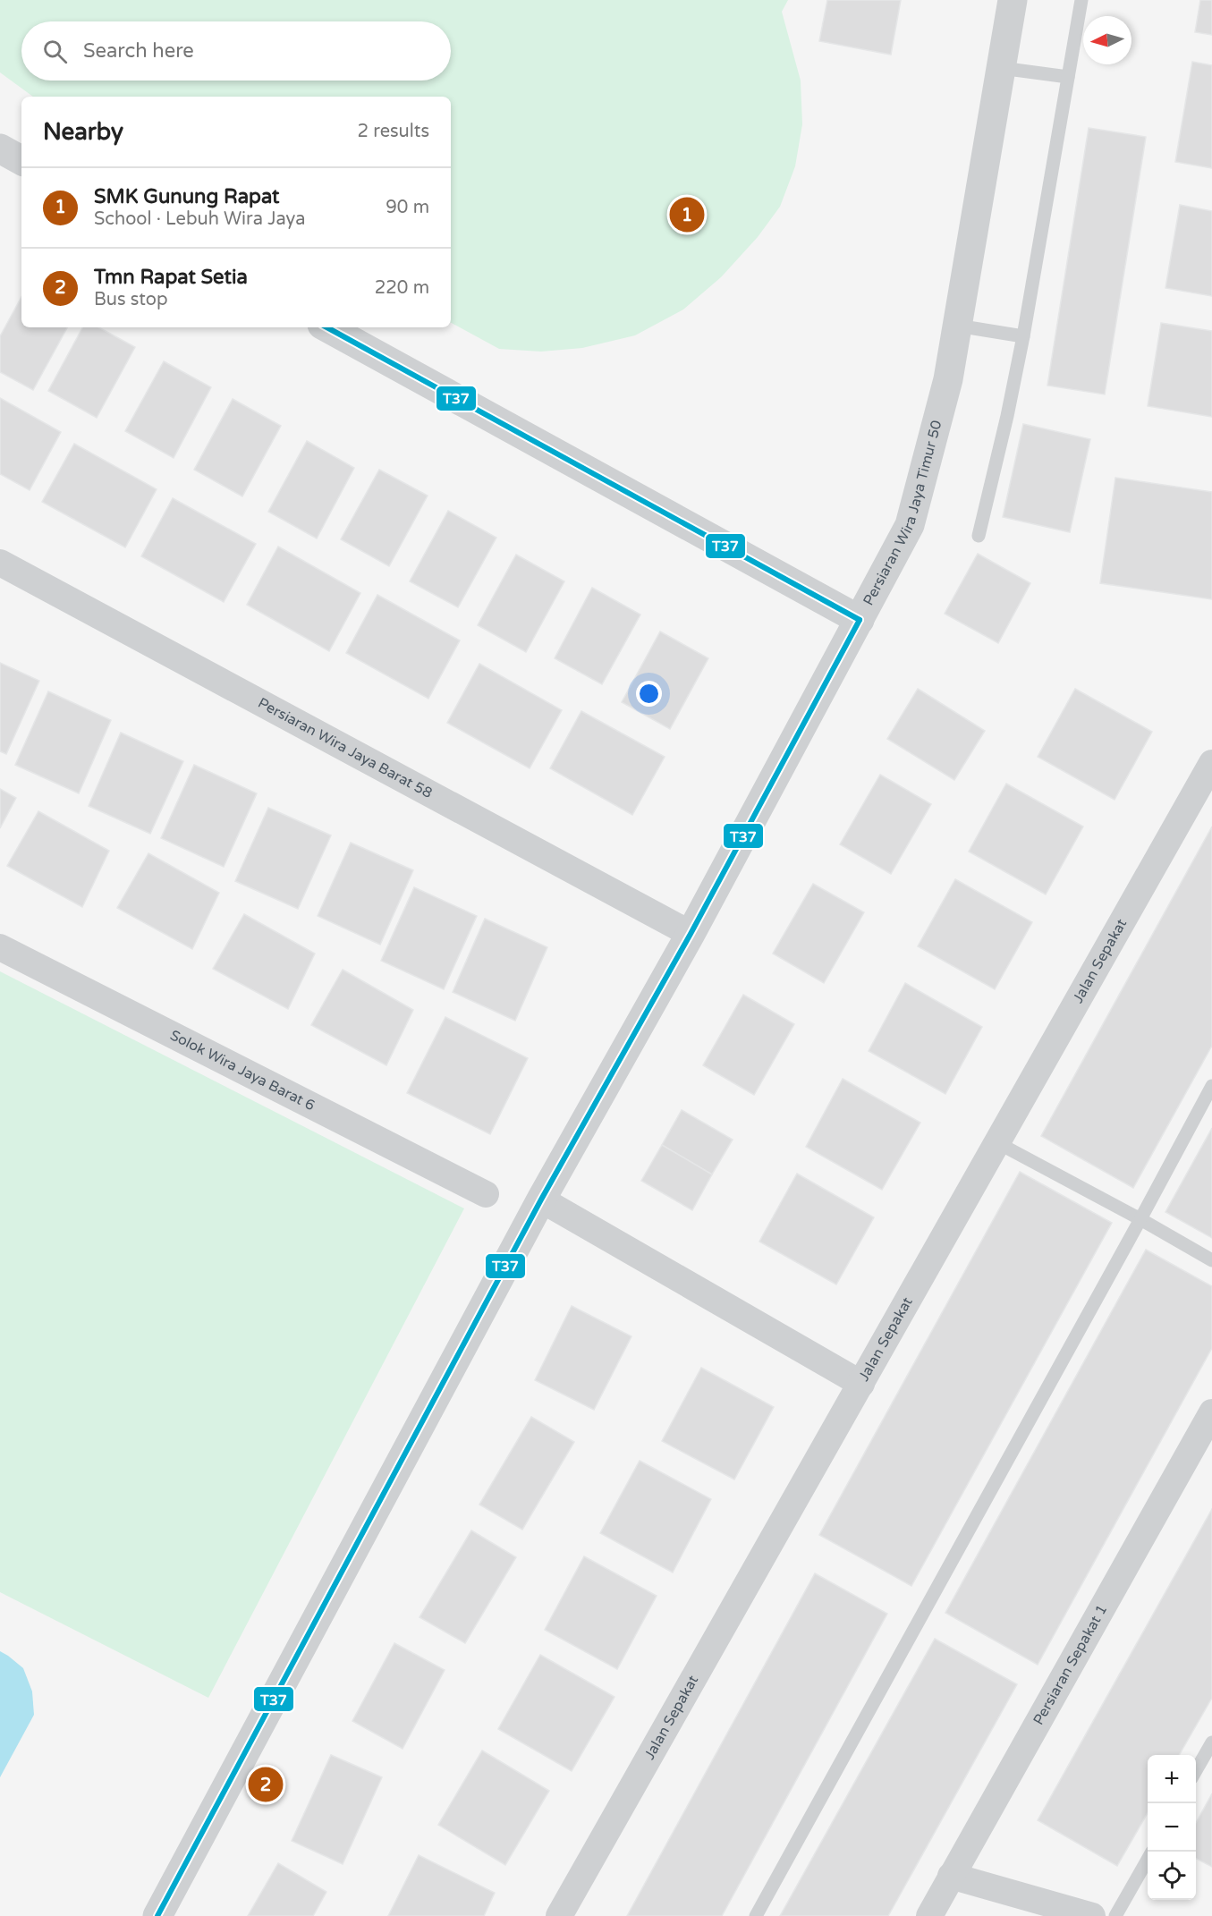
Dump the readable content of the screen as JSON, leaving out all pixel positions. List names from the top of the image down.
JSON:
{
  "streets": {
    "street": [
      "Persiaran Wira Jaya Timur 50",
      "Persiaran Wira Jaya Barat 58",
      "Jalan Sepakat",
      "Solok Wira Jaya Barat 6",
      "Persiaran Sepakat 1"
    ]
  },
  "crossings": [
    ["Persiaran Wira Jaya Timur 50", "Persiaran Wira Jaya Barat 58"]
  ],
  "lines": ["transit line T37"],
  "north": "left",
  "page": {
    "search": "Search here",
    "heading": ["Nearby", "2 results"],
    "list": [
      {
        "mark": "1",
        "name": "SMK Gunung Rapat",
        "note": "School · Lebuh Wira Jaya",
        "value": "90 m"
      },
      {
        "mark": "2",
        "name": "Tmn Rapat Setia",
        "note": "Bus stop",
        "value": "220 m"
      }
    ],
    "pins": ["1", "2"],
    "map_buttons": ["+", "−"]
  }
}
